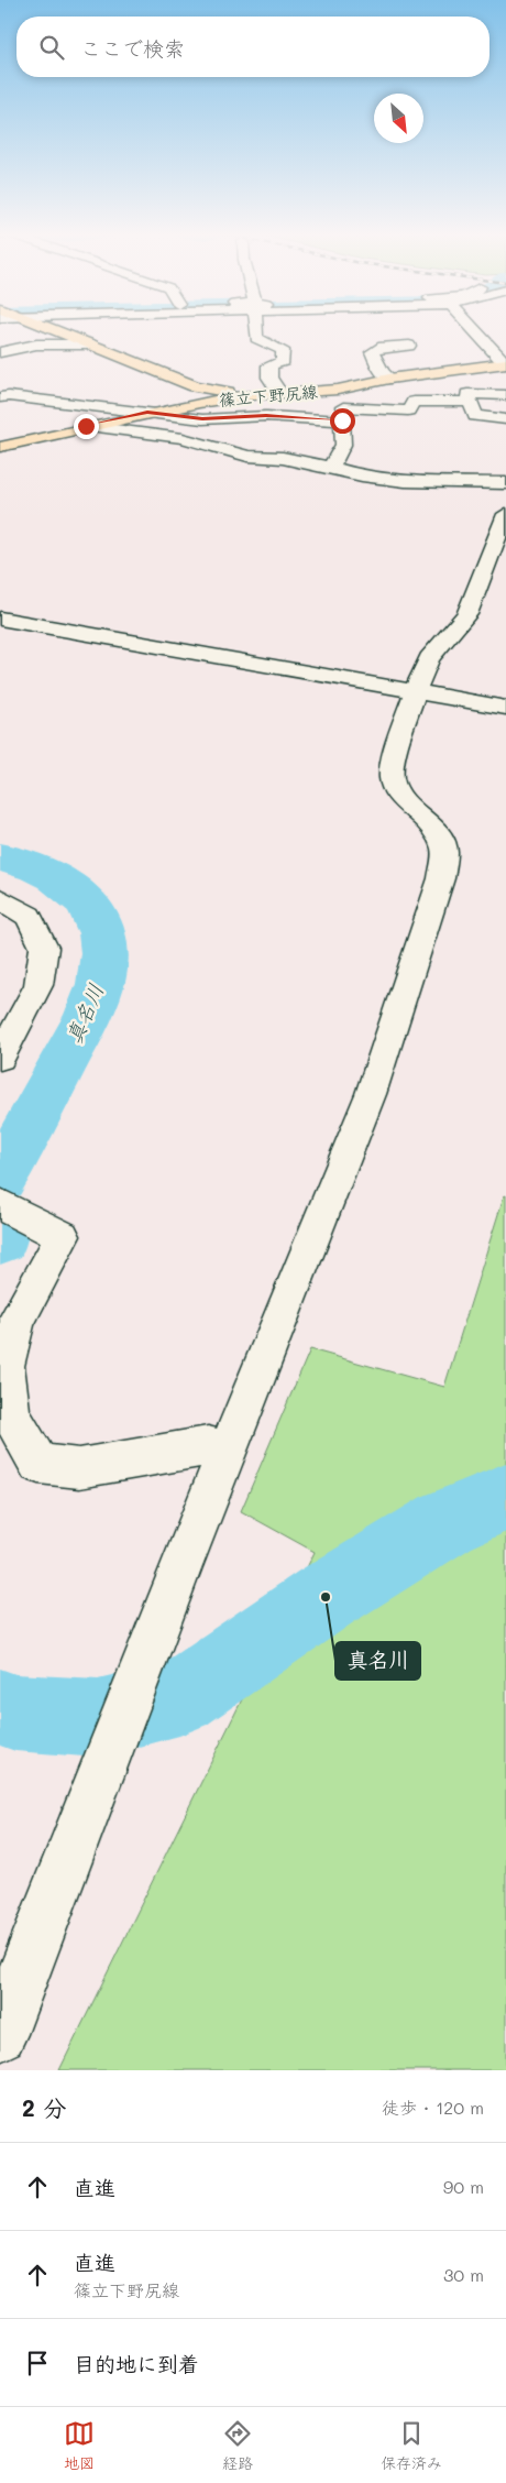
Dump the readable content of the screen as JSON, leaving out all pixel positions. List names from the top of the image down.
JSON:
{
  "streets": {
    "main road": ["篠立下野尻線"]
  },
  "water": ["真名川"],
  "places": ["真名川"],
  "north": "bottom right",
  "page": {
    "search": "ここで検索",
    "heading": ["2 分", "徒歩 · 120 m"],
    "list": [
      ["直進", "90 m"],
      ["直進", "篠立下野尻線", "30 m"],
      "目的地に到着"
    ],
    "nav": ["地図", "経路", "保存済み"]
  }
}
